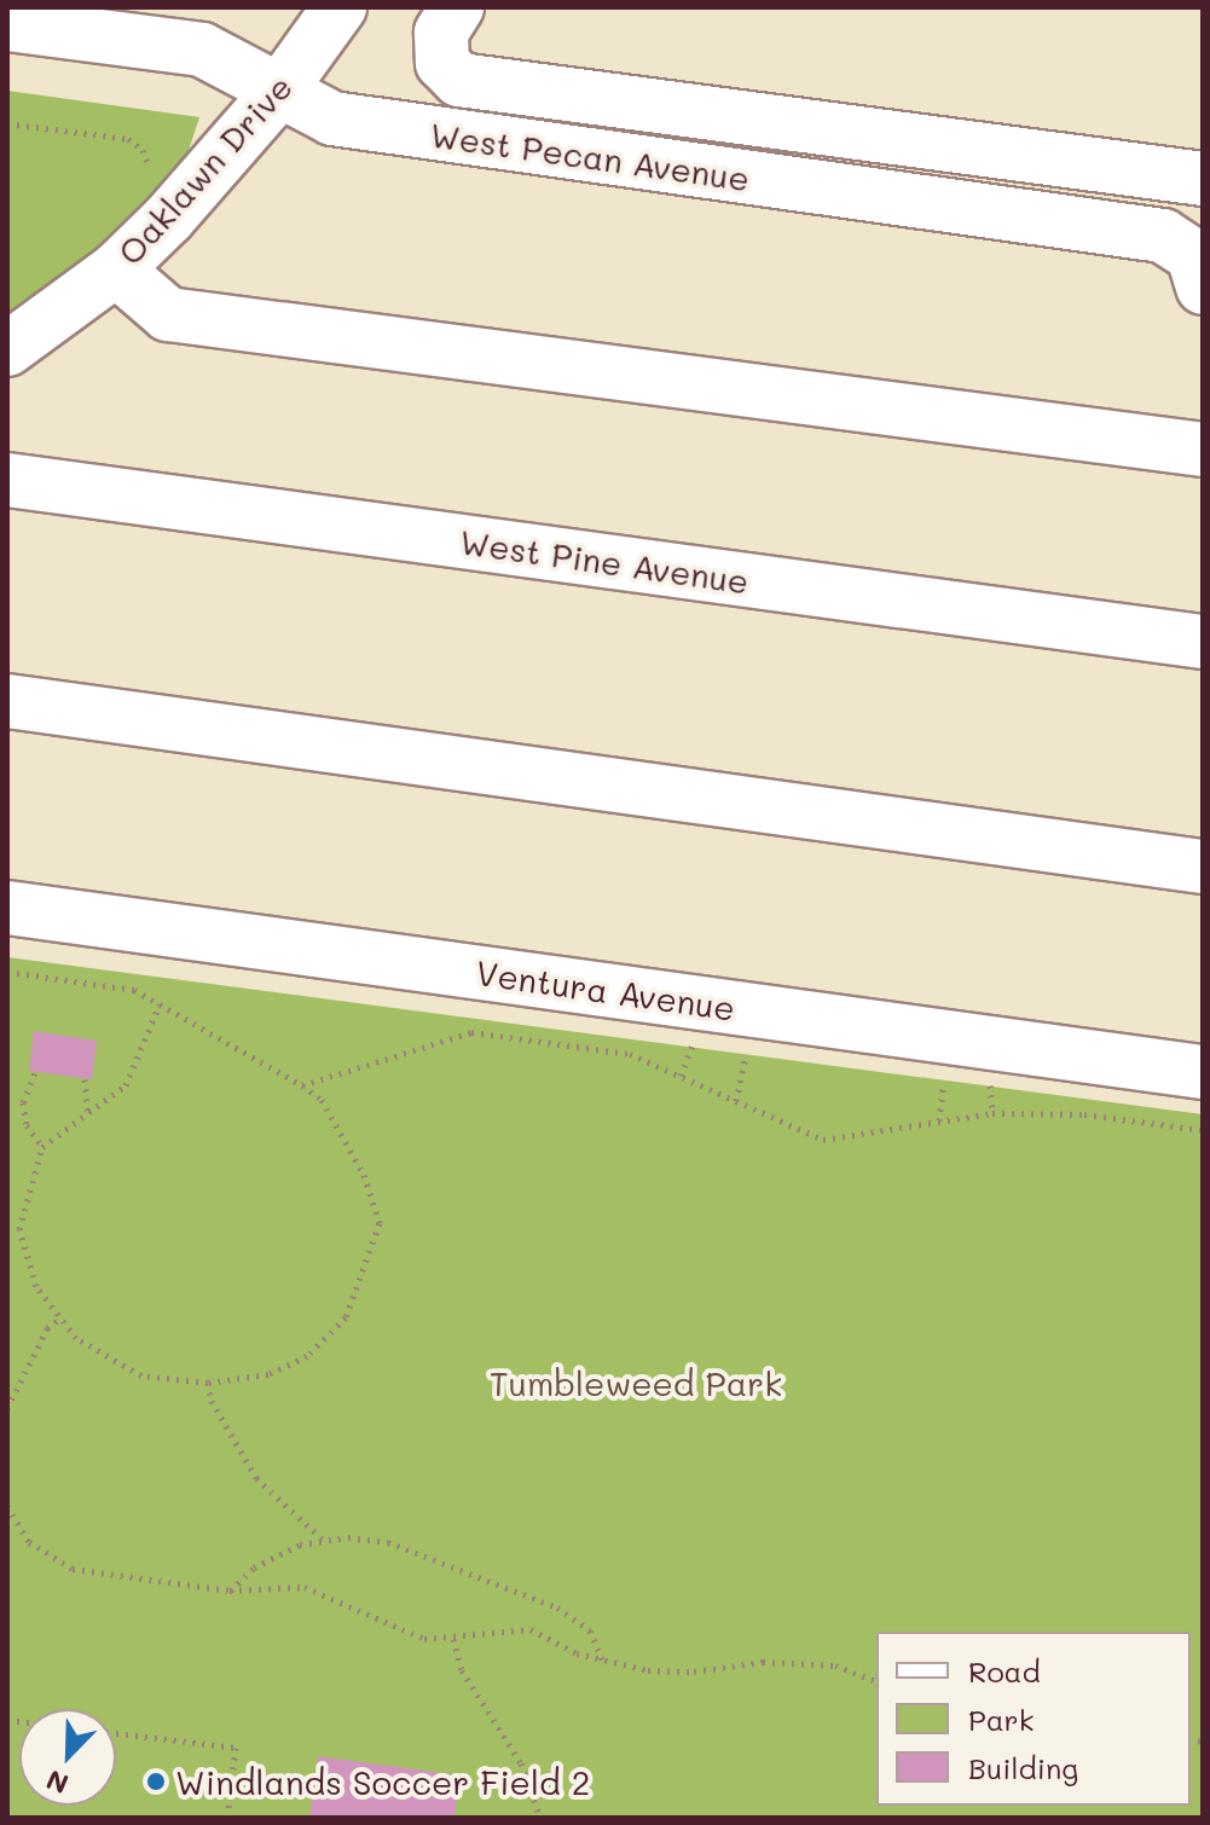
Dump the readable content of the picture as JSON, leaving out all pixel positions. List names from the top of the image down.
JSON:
{
  "streets": {
    "street": [
      "West Pecan Avenue",
      "Oaklawn Drive",
      "West Pine Avenue",
      "Ventura Avenue"
    ]
  },
  "crossings": [
    ["West Pecan Avenue", "Oaklawn Drive"]
  ],
  "parks": ["Tumbleweed Park"],
  "places": ["Windlands Soccer Field 2"],
  "legend": ["Road", "Park", "Building"],
  "north": "bottom left"
}
